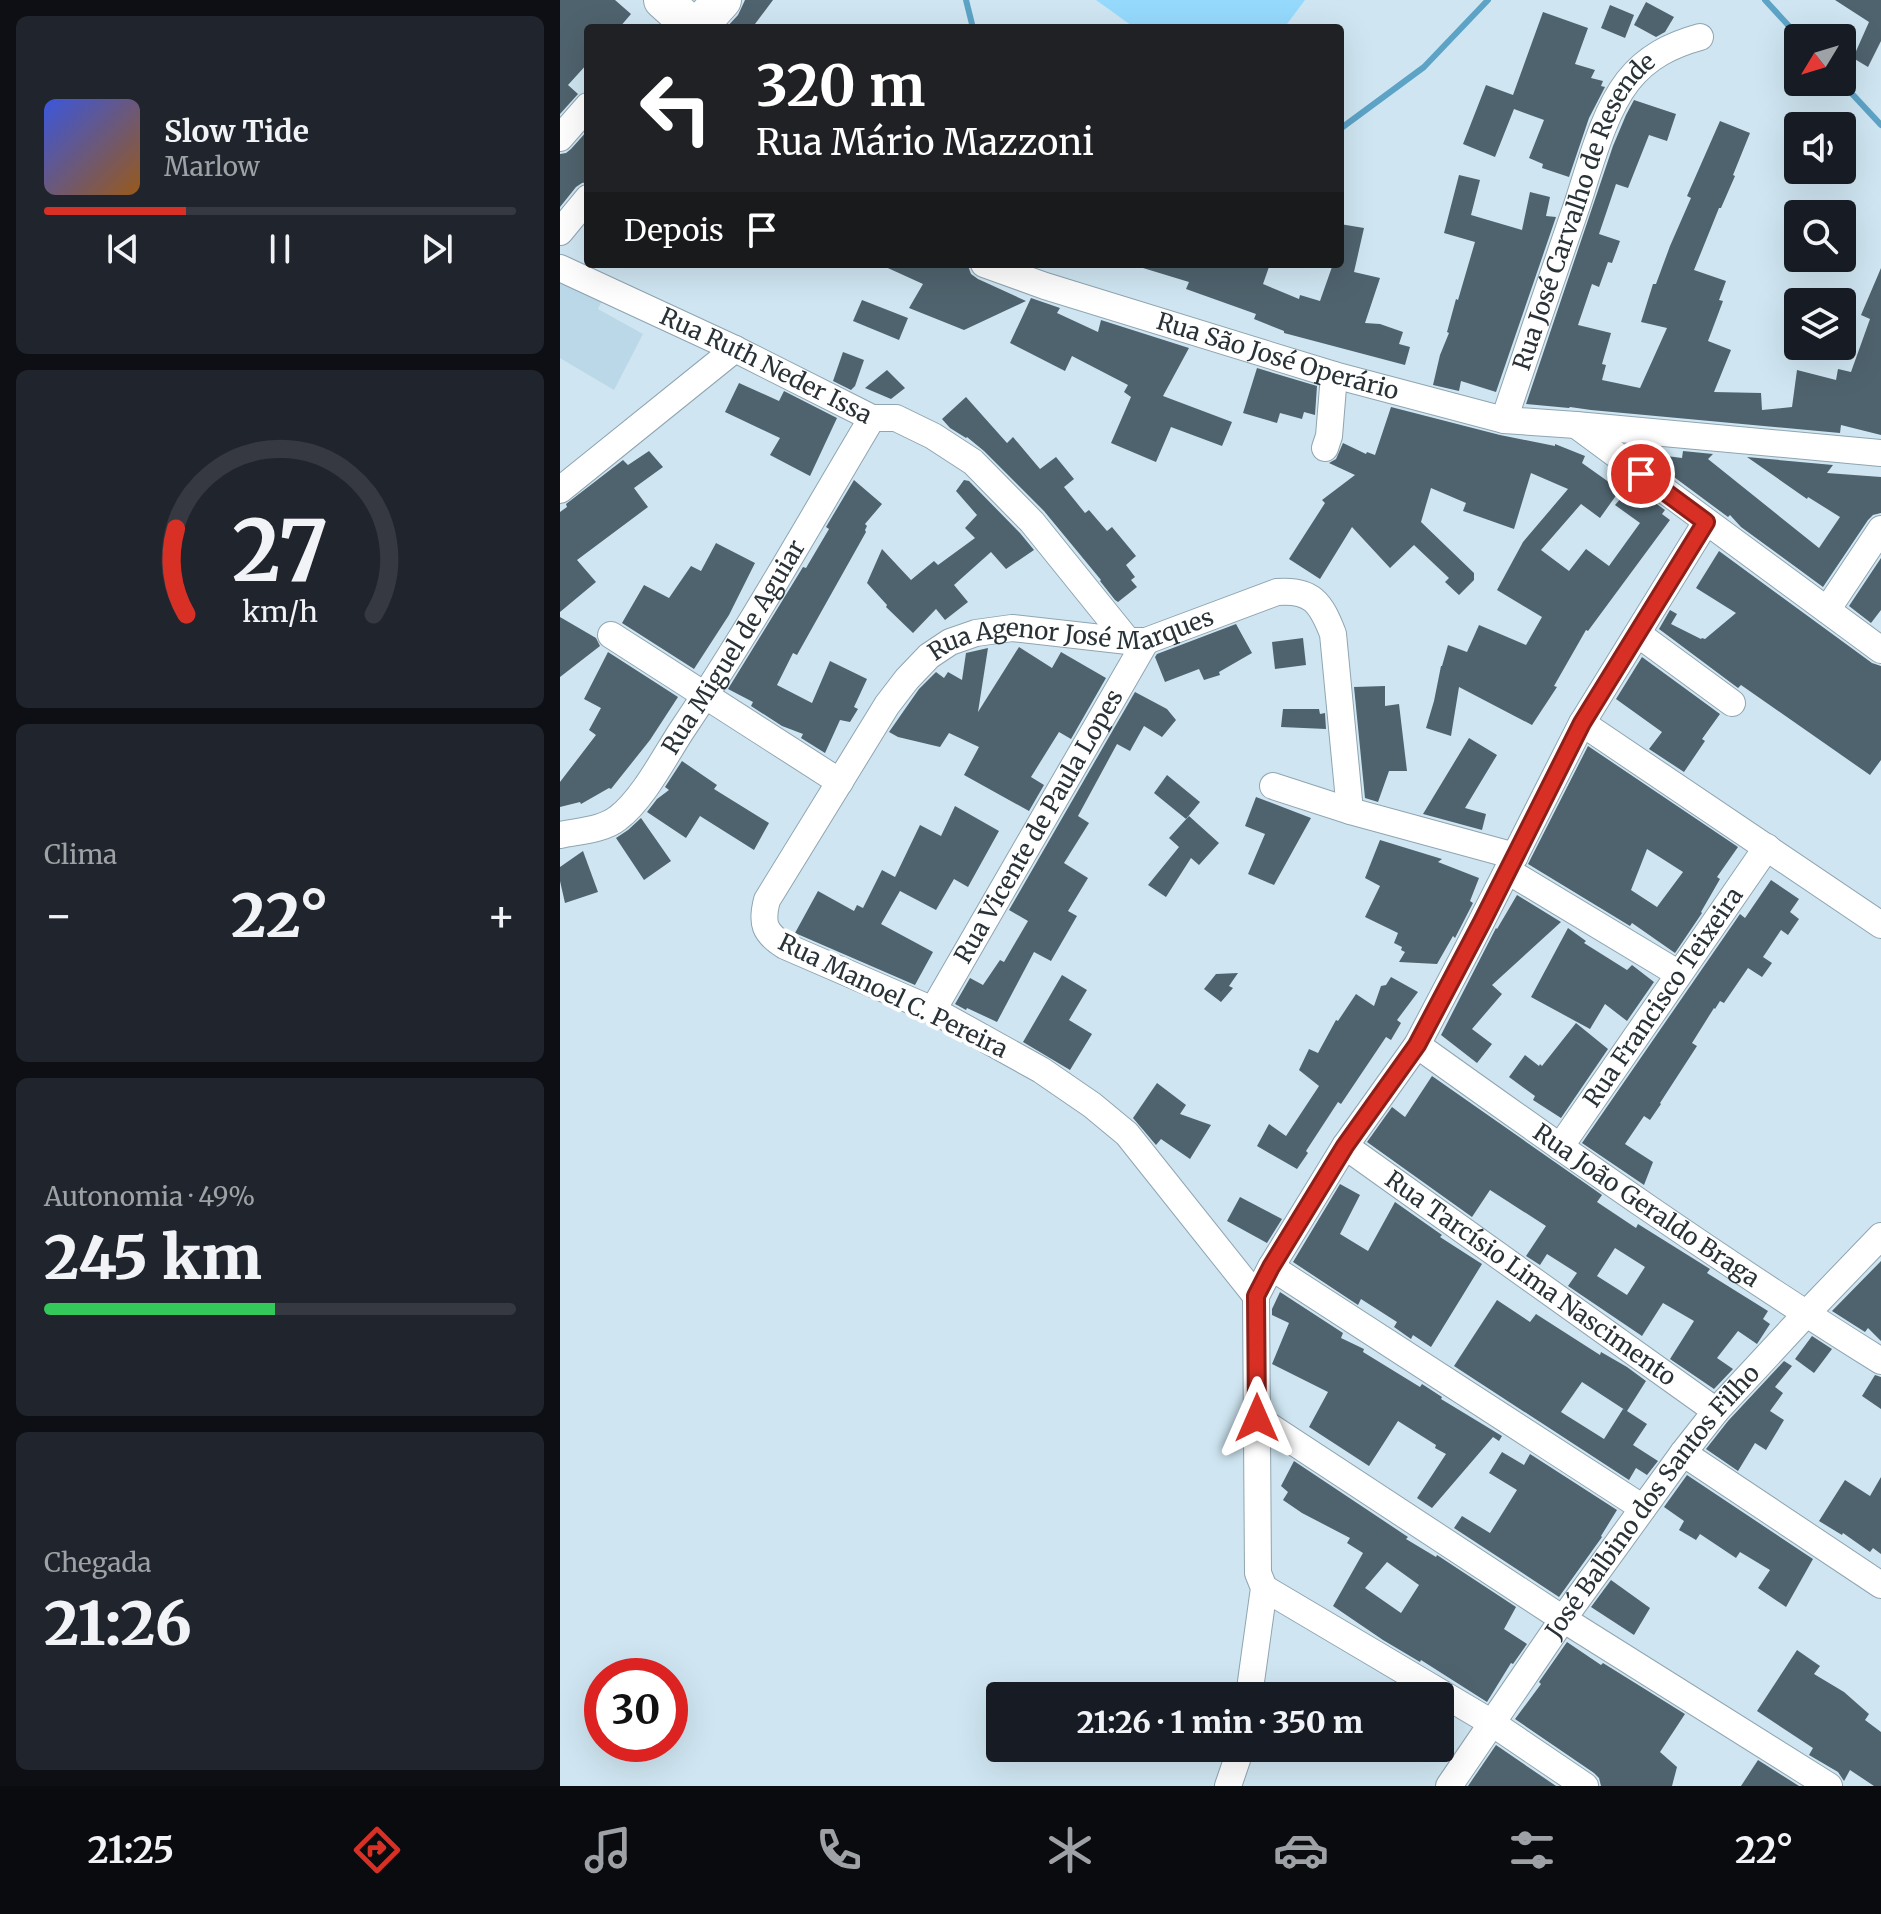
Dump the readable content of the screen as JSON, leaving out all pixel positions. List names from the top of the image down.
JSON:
{
  "streets": {
    "street": [
      "Rua José Carvalho de Resende",
      "Rua São José Operário",
      "Rua Ruth Neder Issa",
      "Rua Agenor José Marques",
      "Rua Miguel de Aguiar",
      "Rua Vicente de Paula Lopes",
      "Rua Manoel C. Pereira",
      "Rua Francisco Teixeira",
      "Rua João Geraldo Braga",
      "Rua Tarcísio Lima Nascimento",
      "José Balbino dos Santos Filho"
    ]
  },
  "crossings": [
    ["Rua José Carvalho de Resende", "Rua São José Operário"],
    ["Rua Ruth Neder Issa", "Rua Agenor José Marques"],
    ["Rua Ruth Neder Issa", "Rua Miguel de Aguiar"],
    ["Rua Ruth Neder Issa", "Rua Vicente de Paula Lopes"],
    ["Rua Agenor José Marques", "Rua Vicente de Paula Lopes"],
    ["Rua Agenor José Marques", "Rua Manoel C. Pereira"],
    ["Rua Vicente de Paula Lopes", "Rua Manoel C. Pereira"],
    ["Rua Francisco Teixeira", "Rua João Geraldo Braga"],
    ["Rua João Geraldo Braga", "José Balbino dos Santos Filho"],
    ["Rua Tarcísio Lima Nascimento", "José Balbino dos Santos Filho"]
  ],
  "north": "bottom left",
  "page": {
    "turn": ["320 m", "Rua Mário Mazzoni"],
    "song": ["Slow Tide", "Marlow"],
    "then": "Depois",
    "tile": [
      "Clima",
      ["Autonomia · 49%", "245 km"],
      ["Chegada", "21:26"]
    ],
    "heat": ["−", "22°", "+"],
    "limit": "30",
    "trip": "21:26 · 1 min · 350 m",
    "tabs": ["21:25", "22°"],
    "gauge": ["27", "km/h"]
  }
}
